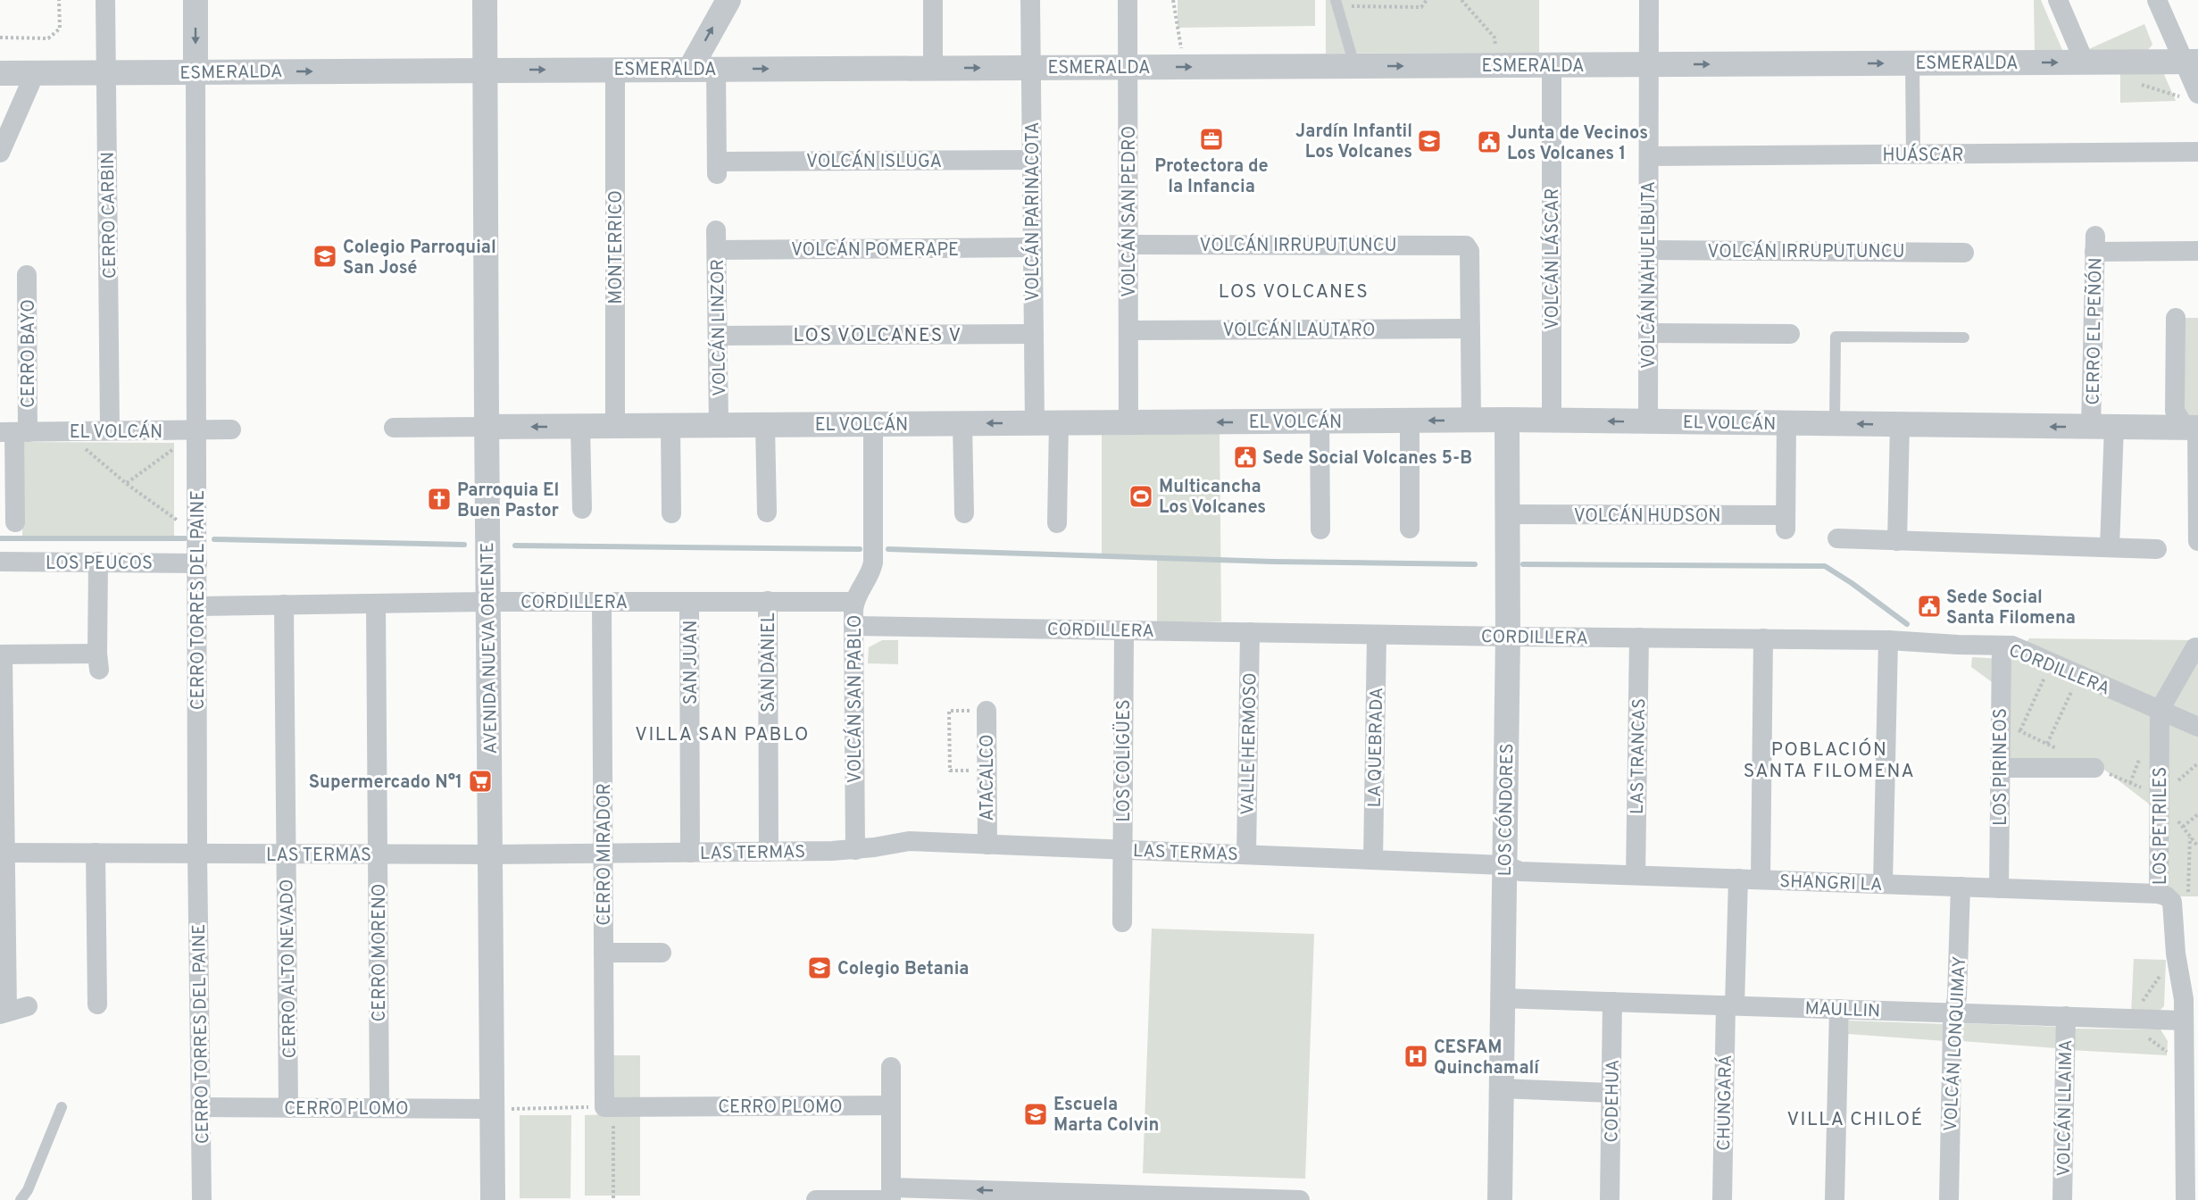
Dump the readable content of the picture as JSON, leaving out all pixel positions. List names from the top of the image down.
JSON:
{
  "streets": {
    "street": [
      "ESMERALDA",
      "HUÁSCAR",
      "VOLCÁN ISLUGA",
      "VOLCÁN PARINACOTA",
      "VOLCÁN SAN PEDRO",
      "CERRO CARBIN",
      "VOLCÁN IRRUPUTUNCU",
      "MONTERRICO",
      "VOLCÁN POMERAPE",
      "VOLCÁN LÁSCAR",
      "VOLCÁN NAHUELBUTA",
      "VOLCÁN LINZOR",
      "VOLCÁN LAUTARO",
      "CERRO EL PEÑÓN",
      "CERRO BAYO",
      "EL VOLCÁN",
      "VOLCÁN HUDSON",
      "LOS PEUCOS",
      "CERRO TORRES DEL PAINE",
      "CORDILLERA",
      "AVENIDA NUEVA ORIENTE",
      "SAN JUAN",
      "SAN DANIEL",
      "VOLCÁN SAN PABLO",
      "VALLE HERMOSO",
      "LA QUEBRADA",
      "LAS TRANCAS",
      "LOS COLIGÜES",
      "LOS PIRINEOS",
      "ATACALCO",
      "LOS CÓNDORES",
      "LOS PETRILES",
      "LAS TERMAS",
      "CERRO MIRADOR",
      "SHANGRI LA",
      "CERRO MORENO",
      "CERRO ALTO NEVADO",
      "MAULLIN",
      "VOLCÁN LONQUIMAY",
      "CODEHUA",
      "CHUNGARÁ",
      "CERRO PLOMO",
      "VOLCÁN LLAIMA"
    ]
  },
  "crossings": [
    ["ESMERALDA", "VOLCÁN ISLUGA"],
    ["ESMERALDA", "VOLCÁN PARINACOTA"],
    ["ESMERALDA", "VOLCÁN SAN PEDRO"],
    ["ESMERALDA", "CERRO CARBIN"],
    ["ESMERALDA", "MONTERRICO"],
    ["ESMERALDA", "VOLCÁN LÁSCAR"],
    ["ESMERALDA", "VOLCÁN NAHUELBUTA"],
    ["ESMERALDA", "CERRO TORRES DEL PAINE"],
    ["ESMERALDA", "AVENIDA NUEVA ORIENTE"],
    ["HUÁSCAR", "VOLCÁN NAHUELBUTA"],
    ["VOLCÁN ISLUGA", "VOLCÁN PARINACOTA"],
    ["VOLCÁN PARINACOTA", "VOLCÁN POMERAPE"],
    ["VOLCÁN PARINACOTA", "EL VOLCÁN"],
    ["VOLCÁN SAN PEDRO", "VOLCÁN IRRUPUTUNCU"],
    ["VOLCÁN SAN PEDRO", "VOLCÁN LAUTARO"],
    ["VOLCÁN SAN PEDRO", "EL VOLCÁN"],
    ["CERRO CARBIN", "EL VOLCÁN"],
    ["VOLCÁN IRRUPUTUNCU", "VOLCÁN NAHUELBUTA"],
    ["VOLCÁN IRRUPUTUNCU", "VOLCÁN LAUTARO"],
    ["MONTERRICO", "EL VOLCÁN"],
    ["VOLCÁN POMERAPE", "VOLCÁN LINZOR"],
    ["VOLCÁN LÁSCAR", "EL VOLCÁN"],
    ["VOLCÁN NAHUELBUTA", "EL VOLCÁN"],
    ["VOLCÁN LINZOR", "EL VOLCÁN"],
    ["CERRO EL PEÑÓN", "EL VOLCÁN"],
    ["CERRO BAYO", "EL VOLCÁN"],
    ["EL VOLCÁN", "VOLCÁN HUDSON"],
    ["EL VOLCÁN", "CERRO TORRES DEL PAINE"],
    ["EL VOLCÁN", "AVENIDA NUEVA ORIENTE"],
    ["EL VOLCÁN", "VOLCÁN SAN PABLO"],
    ["EL VOLCÁN", "LOS CÓNDORES"],
    ["VOLCÁN HUDSON", "LOS CÓNDORES"],
    ["LOS PEUCOS", "CERRO TORRES DEL PAINE"],
    ["CERRO TORRES DEL PAINE", "CORDILLERA"],
    ["CERRO TORRES DEL PAINE", "LAS TERMAS"],
    ["CERRO TORRES DEL PAINE", "CERRO PLOMO"],
    ["CORDILLERA", "AVENIDA NUEVA ORIENTE"],
    ["CORDILLERA", "SAN JUAN"],
    ["CORDILLERA", "SAN DANIEL"],
    ["CORDILLERA", "VOLCÁN SAN PABLO"],
    ["CORDILLERA", "VALLE HERMOSO"],
    ["CORDILLERA", "LA QUEBRADA"],
    ["CORDILLERA", "LAS TRANCAS"],
    ["CORDILLERA", "LOS COLIGÜES"],
    ["CORDILLERA", "LOS PIRINEOS"],
    ["CORDILLERA", "LOS CÓNDORES"],
    ["CORDILLERA", "LOS PETRILES"],
    ["CORDILLERA", "CERRO MIRADOR"],
    ["CORDILLERA", "CERRO MORENO"],
    ["CORDILLERA", "CERRO ALTO NEVADO"],
    ["AVENIDA NUEVA ORIENTE", "LAS TERMAS"],
    ["AVENIDA NUEVA ORIENTE", "CERRO PLOMO"],
    ["SAN JUAN", "LAS TERMAS"],
    ["SAN DANIEL", "LAS TERMAS"],
    ["VOLCÁN SAN PABLO", "LAS TERMAS"],
    ["VALLE HERMOSO", "LAS TERMAS"],
    ["LA QUEBRADA", "LAS TERMAS"],
    ["LAS TRANCAS", "SHANGRI LA"],
    ["LOS COLIGÜES", "LAS TERMAS"],
    ["LOS PIRINEOS", "SHANGRI LA"],
    ["ATACALCO", "LAS TERMAS"],
    ["LOS CÓNDORES", "LAS TERMAS"],
    ["LOS CÓNDORES", "SHANGRI LA"],
    ["LOS CÓNDORES", "MAULLIN"],
    ["LOS PETRILES", "SHANGRI LA"],
    ["LOS PETRILES", "MAULLIN"],
    ["LAS TERMAS", "CERRO MIRADOR"],
    ["LAS TERMAS", "SHANGRI LA"],
    ["LAS TERMAS", "CERRO MORENO"],
    ["LAS TERMAS", "CERRO ALTO NEVADO"],
    ["CERRO MIRADOR", "CERRO PLOMO"],
    ["SHANGRI LA", "VOLCÁN LONQUIMAY"],
    ["SHANGRI LA", "CHUNGARÁ"],
    ["CERRO MORENO", "CERRO PLOMO"],
    ["CERRO ALTO NEVADO", "CERRO PLOMO"],
    ["MAULLIN", "VOLCÁN LONQUIMAY"],
    ["MAULLIN", "CODEHUA"],
    ["MAULLIN", "CHUNGARÁ"],
    ["MAULLIN", "VOLCÁN LLAIMA"]
  ],
  "one_way": ["ESMERALDA"],
  "districts": [
    "LOS VOLCANES",
    "LOS VOLCANES V",
    "VILLA SAN PABLO",
    "POBLACIÓN SANTA FILOMENA",
    "VILLA CHILOÉ"
  ],
  "places": {
    "office": ["Protectora de la Infancia"],
    "school or university": [
      "Jardín Infantil Los Volcanes",
      "Colegio Parroquial San José",
      "Colegio Betania",
      "Escuela Marta Colvin"
    ],
    "public building": ["Junta de Vecinos Los Volcanes 1", "Sede Social Volcanes 5-B", "Sede Social Santa Filomena"],
    "sports": ["Multicancha Los Volcanes"],
    "church": ["Parroquia El Buen Pastor"],
    "supermarket": ["Supermercado N°1"],
    "hospital": ["CESFAM Quinchamalí"]
  }
}
